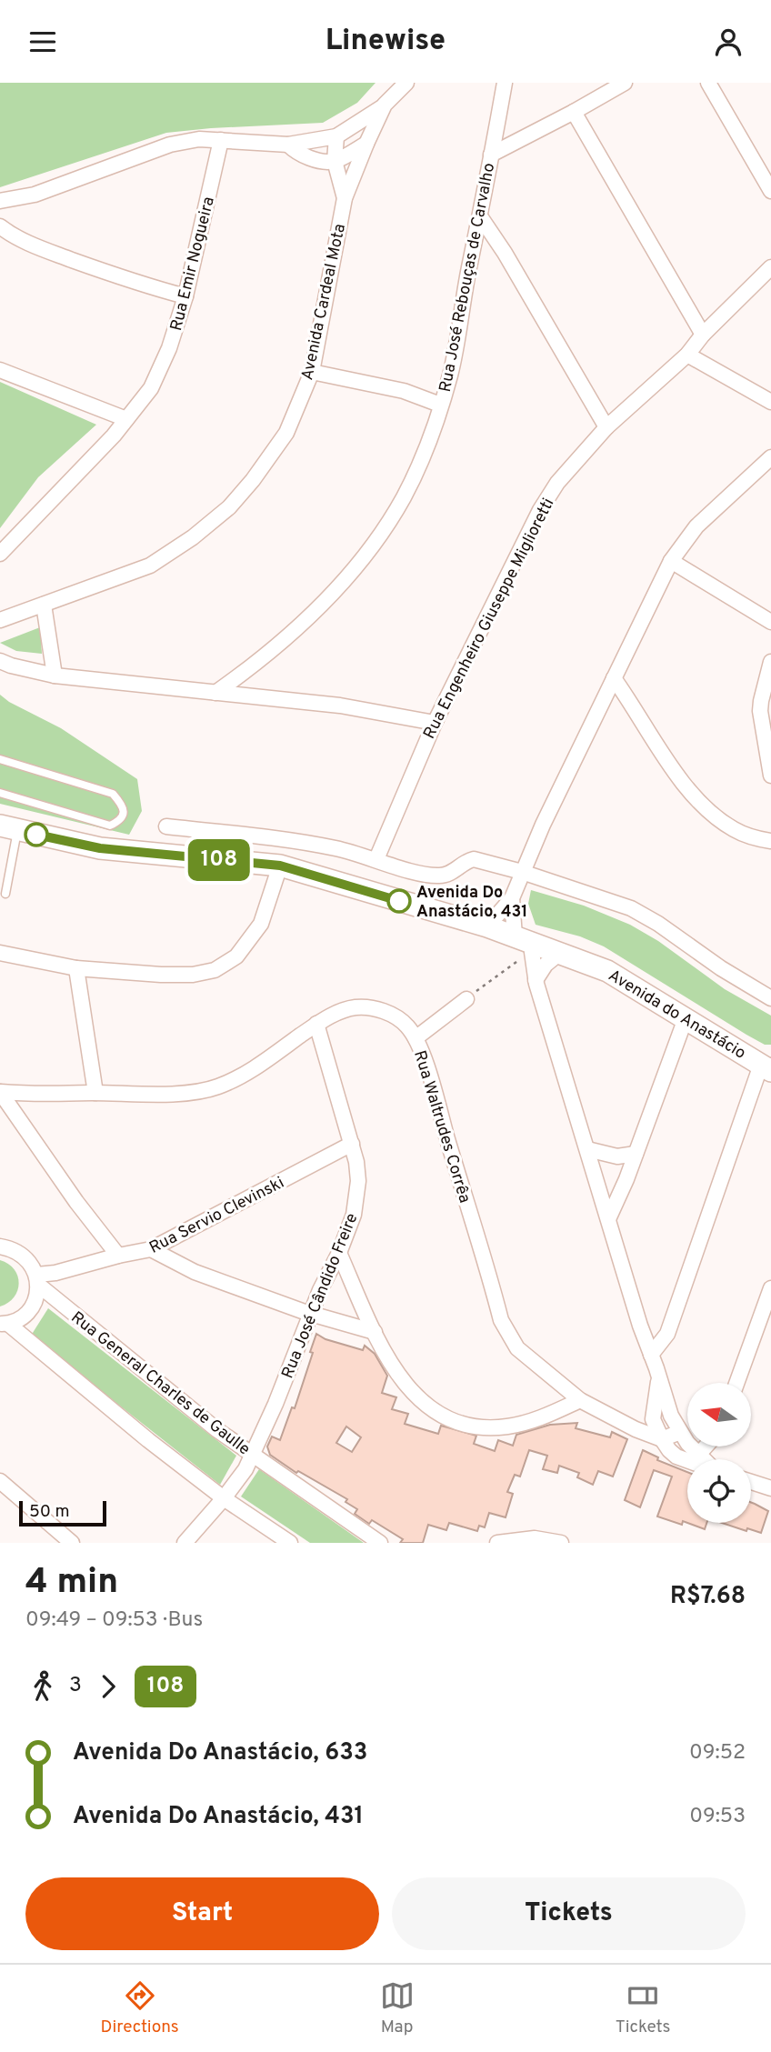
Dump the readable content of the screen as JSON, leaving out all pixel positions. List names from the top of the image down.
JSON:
{
  "streets": {
    "main road": ["Avenida do Anastácio"],
    "street": [
      "Rua Emir Nogueira",
      "Rua José Rebouças de Carvalho",
      "Avenida Cardeal Mota",
      "Rua Engenheiro Giuseppe Miglioretti",
      "Rua Waltrudes Corrêa",
      "Rua Servio Clevinski",
      "Rua José Cândido Freire",
      "Rua General Charles de Gaulle"
    ]
  },
  "crossings": [
    ["Rua Waltrudes Corrêa", "Rua José Cândido Freire"],
    ["Rua Servio Clevinski", "Rua José Cândido Freire"],
    ["Rua Servio Clevinski", "Rua General Charles de Gaulle"],
    ["Rua José Cândido Freire", "Rua General Charles de Gaulle"]
  ],
  "places": ["Avenida Do Anastácio, 431"],
  "lines": ["bus line 108"],
  "scale_bar": "50 m",
  "north": "left",
  "page": {
    "header": "Linewise",
    "on_map": "108",
    "scale": "50 m",
    "heading": ["4 min", "09:49 – 09:53 · Bus", "R$7.68"],
    "legs": ["3", "108"],
    "list": [
      {
        "name": "Avenida Do Anastácio, 633",
        "value": "09:52"
      },
      {
        "name": "Avenida Do Anastácio, 431",
        "value": "09:53"
      }
    ],
    "buttons": ["Start", "Tickets"],
    "tabs": ["Directions", "Map", "Tickets"]
  }
}
